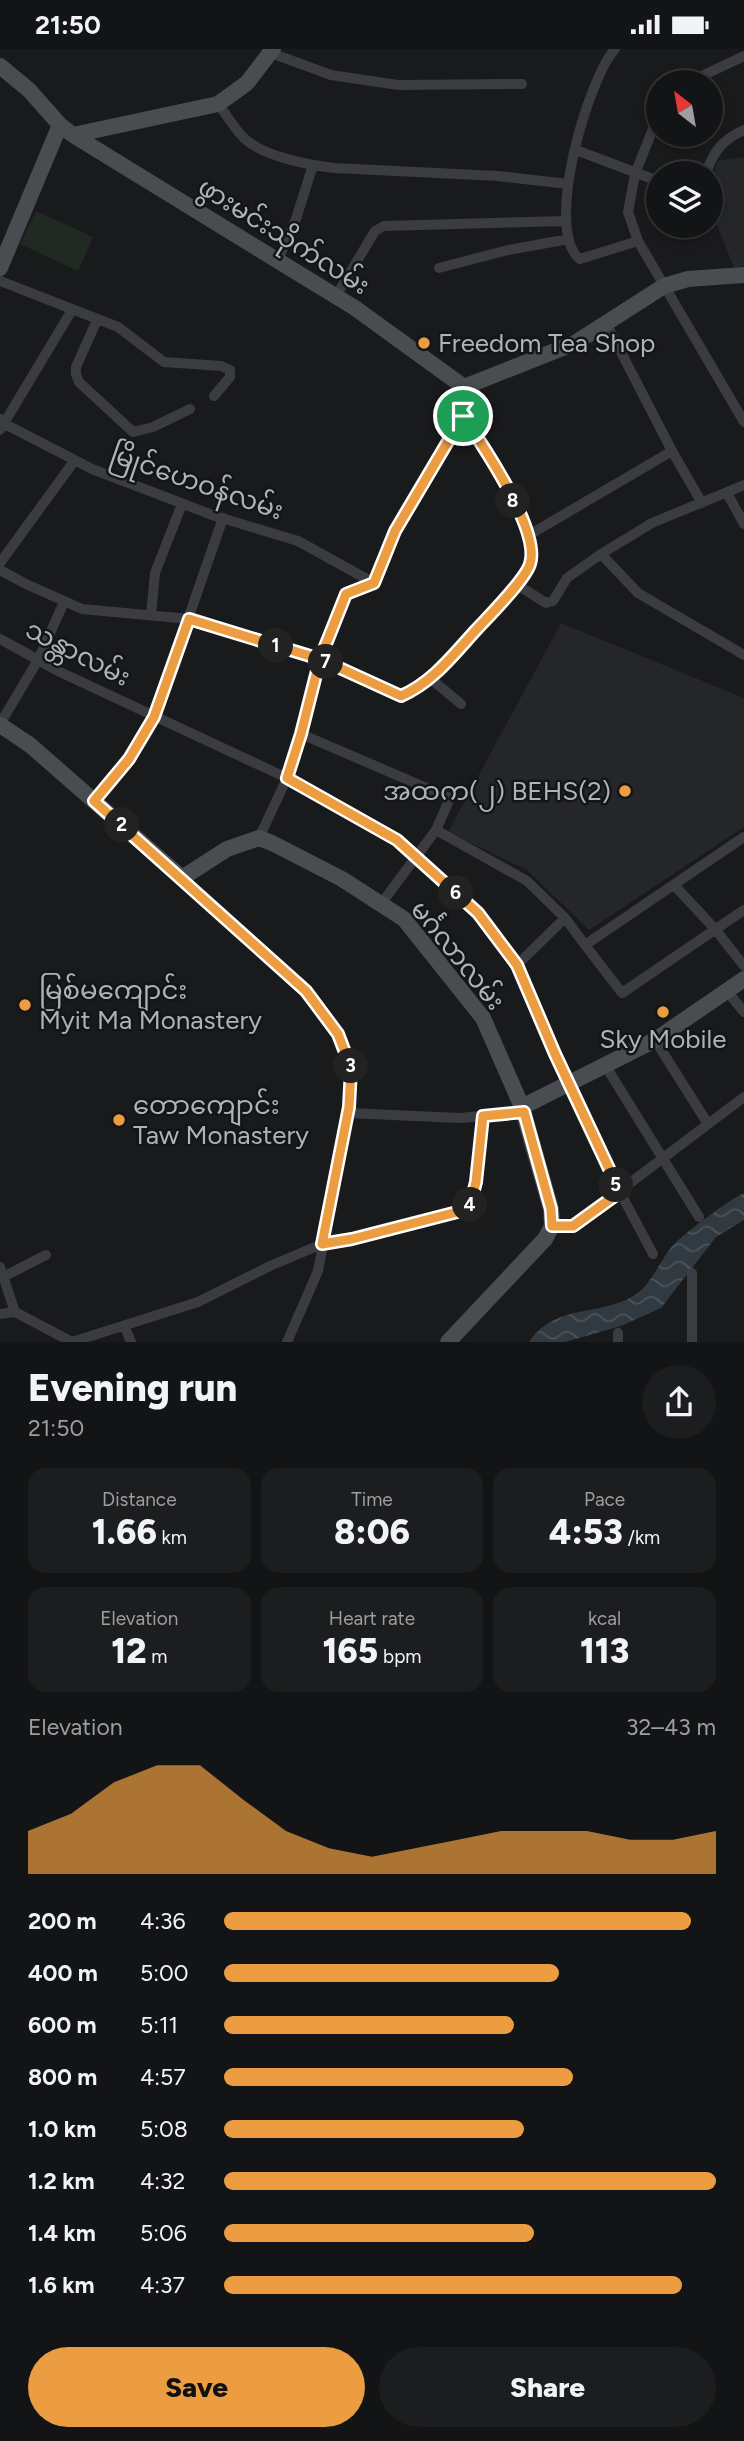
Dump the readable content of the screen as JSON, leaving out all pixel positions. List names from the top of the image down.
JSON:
{
  "streets": {
    "street": [
      "ဖွားမင်းသိုက်လမ်း",
      "မြိုင်ဟေဝန်လမ်း",
      "သန္တာလမ်း",
      "မင်္ဂလာလမ်း"
    ]
  },
  "places": [
    "Freedom Tea Shop",
    "အထက(၂) BEHS(2)",
    "မြစ်မကျောင်း Myit Ma Monastery",
    "Sky Mobile",
    "တောကျောင်း Taw Monastery"
  ],
  "north": "top left",
  "page": {
    "status": "21:50",
    "pins": [
      "8",
      "1",
      "7",
      "2",
      "6",
      "3",
      "5",
      "4"
    ],
    "heading": ["Evening run", "21:50"],
    "stats": [
      ["Distance", "1.66 km"],
      ["Time", "8:06"],
      ["Pace", "4:53 /km"],
      ["Elevation", "12 m"],
      ["Heart rate", "165 bpm"],
      ["kcal", "113"]
    ],
    "chart": ["Elevation", "32–43 m"],
    "list": [
      {
        "name": "200 m",
        "note": "4:36"
      },
      {
        "name": "400 m",
        "note": "5:00"
      },
      {
        "name": "600 m",
        "note": "5:11"
      },
      {
        "name": "800 m",
        "note": "4:57"
      },
      {
        "name": "1.0 km",
        "note": "5:08"
      },
      {
        "name": "1.2 km",
        "note": "4:32"
      },
      {
        "name": "1.4 km",
        "note": "5:06"
      },
      {
        "name": "1.6 km",
        "note": "4:37"
      }
    ],
    "buttons": ["Save", "Share"]
  }
}
